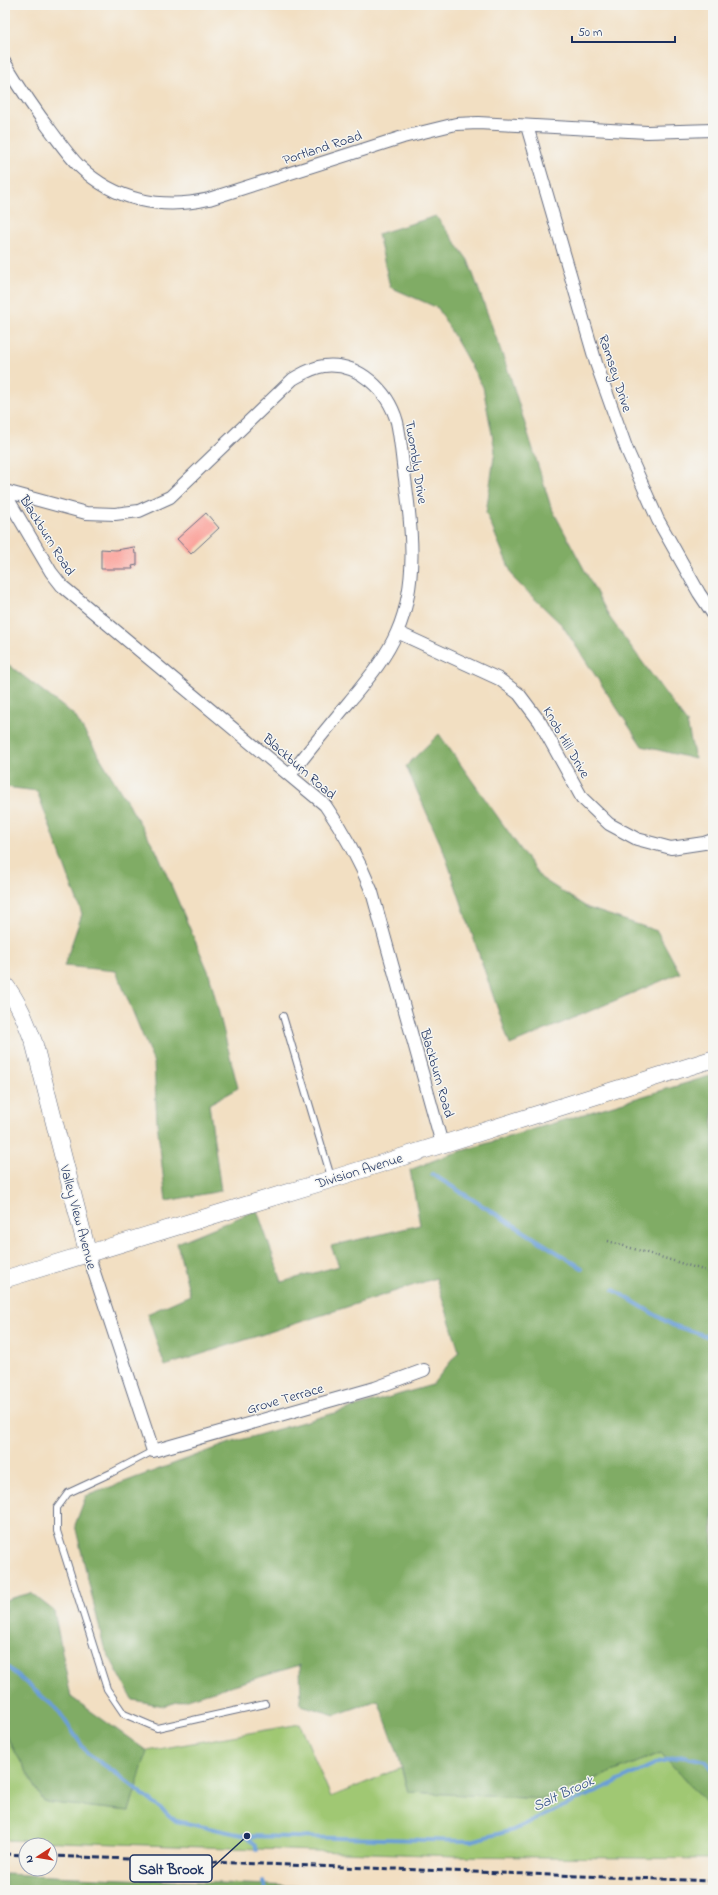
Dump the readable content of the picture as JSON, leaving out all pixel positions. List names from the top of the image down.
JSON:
{
  "streets": {
    "street": [
      "Portland Road",
      "Ramsey Drive",
      "Twombly Drive",
      "Blackburn Road",
      "Knob Hill Drive",
      "Division Avenue",
      "Valley View Avenue",
      "Grove Terrace"
    ]
  },
  "crossings": [
    ["Portland Road", "Ramsey Drive"],
    ["Twombly Drive", "Blackburn Road"],
    ["Twombly Drive", "Knob Hill Drive"],
    ["Blackburn Road", "Division Avenue"],
    ["Division Avenue", "Valley View Avenue"],
    ["Valley View Avenue", "Grove Terrace"]
  ],
  "water": ["Salt Brook"],
  "places": ["Salt Brook"],
  "scale_bar": "50 m",
  "north": "left"
}
